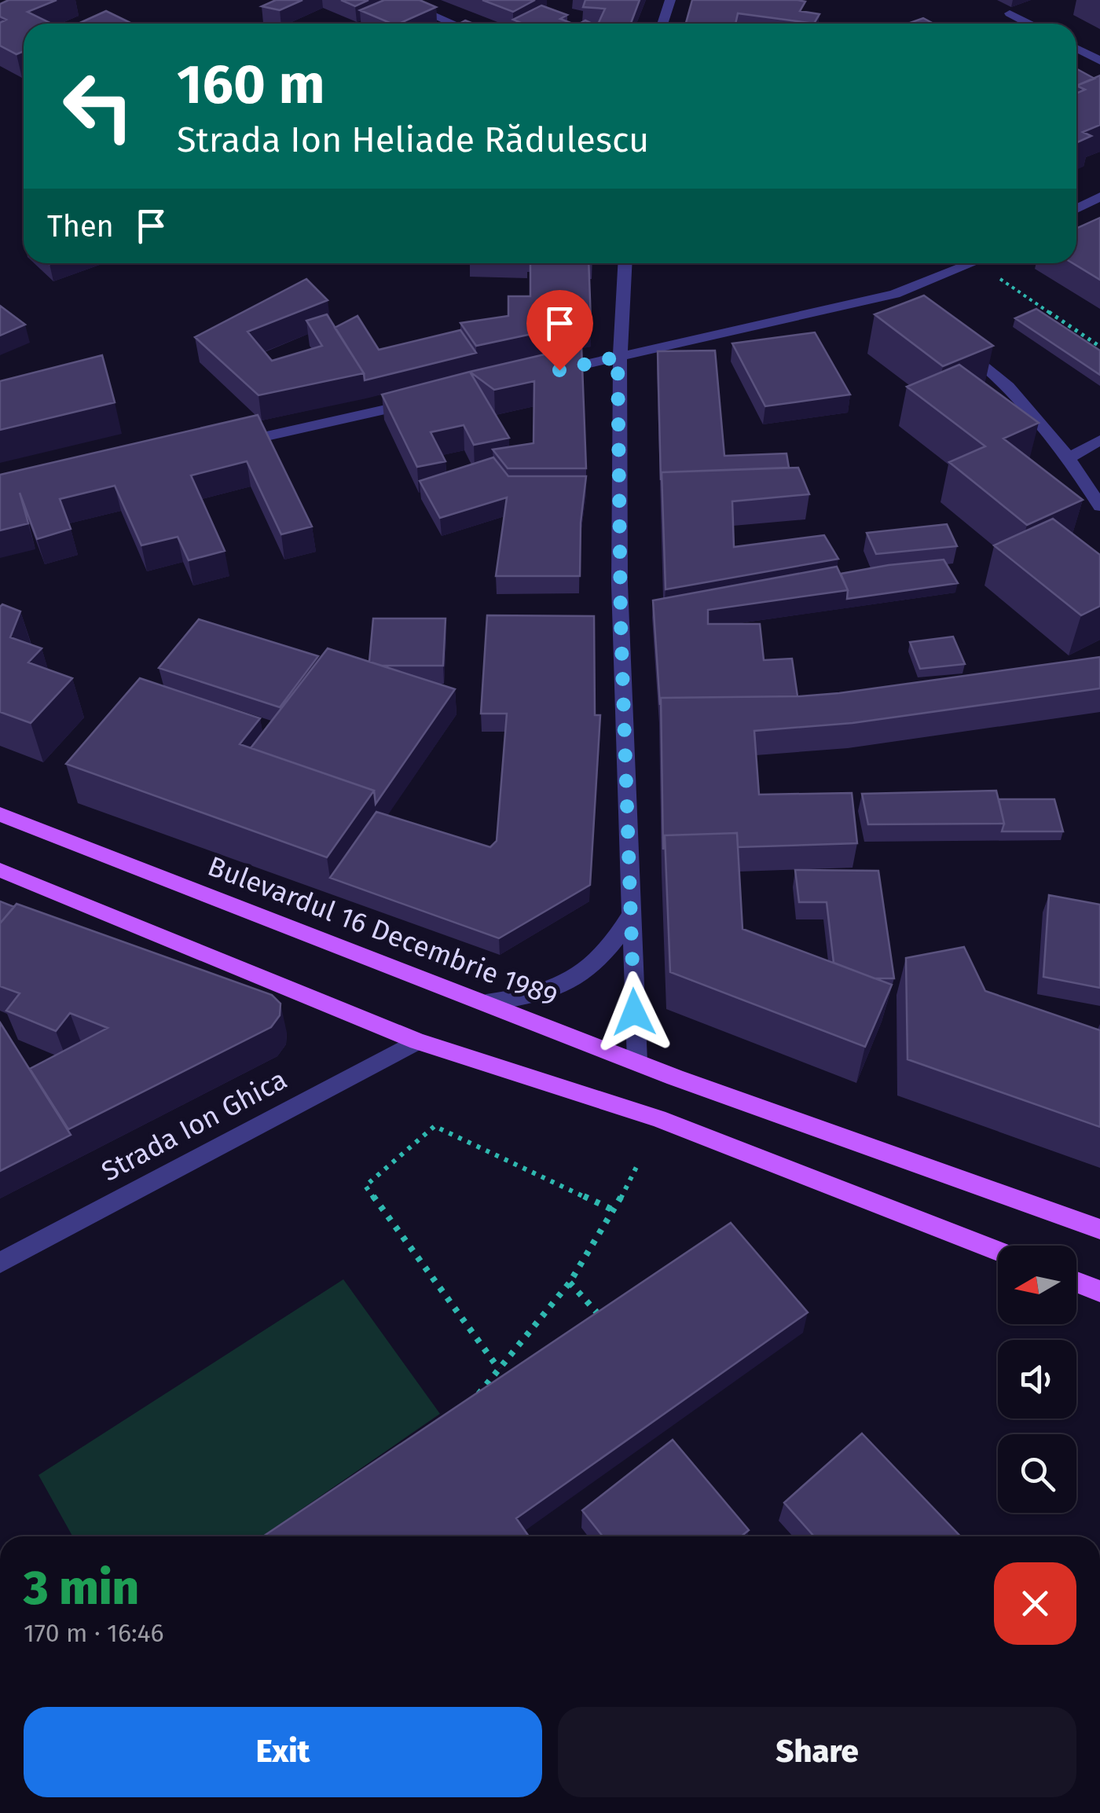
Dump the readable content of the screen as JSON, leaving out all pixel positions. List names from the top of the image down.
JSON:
{
  "streets": {
    "main road": ["Bulevardul 16 Decembrie 1989"],
    "street": ["Strada Ion Ghica"]
  },
  "north": "left",
  "page": {
    "turn": ["160 m", "Strada Ion Heliade Rădulescu"],
    "then": "Then",
    "heading": ["3 min", "170 m · 16:46"],
    "buttons": ["Exit", "Share"]
  }
}
